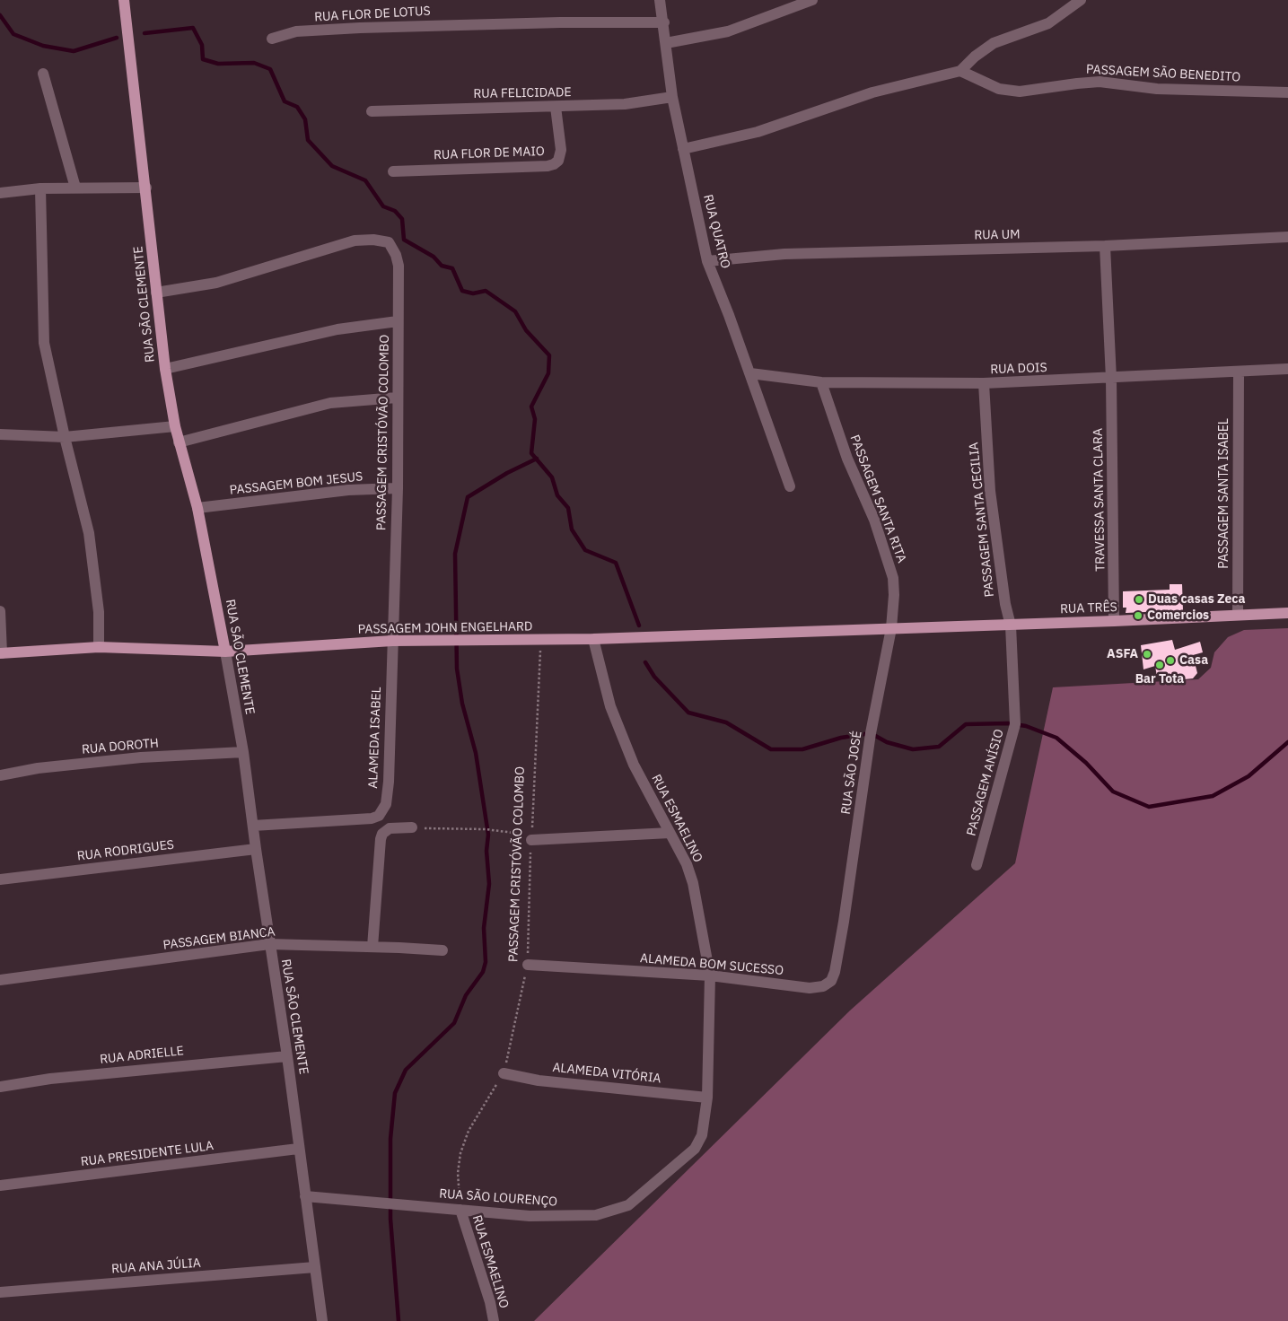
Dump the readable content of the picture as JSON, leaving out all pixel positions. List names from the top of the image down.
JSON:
{
  "streets": {
    "main road": ["RUA SÃO CLEMENTE", "RUA TRÊS", "PASSAGEM JOHN ENGELHARD"],
    "street": [
      "RUA FLOR DE LOTUS",
      "PASSAGEM SÃO BENEDITO",
      "RUA FELICIDADE",
      "RUA FLOR DE MAIO",
      "RUA QUATRO",
      "RUA UM",
      "RUA DOIS",
      "PASSAGEM CRISTÓVÃO COLOMBO",
      "PASSAGEM BOM JESUS",
      "PASSAGEM SANTA ISABEL",
      "PASSAGEM SANTA RITA",
      "TRAVESSA SANTA CLARA",
      "PASSAGEM SANTA CECILIA",
      "ALAMEDA ISABEL",
      "RUA DOROTH",
      "RUA SÃO JOSÉ",
      "PASSAGEM ANÍSIO",
      "RUA ESMAELINO",
      "RUA RODRIGUES",
      "PASSAGEM BIANCA",
      "ALAMEDA BOM SUCESSO",
      "RUA ADRIELLE",
      "ALAMEDA VITÓRIA",
      "RUA PRESIDENTE LULA",
      "RUA SÃO LOURENÇO",
      "RUA ANA JÚLIA"
    ]
  },
  "crossings": [
    ["RUA FLOR DE LOTUS", "RUA QUATRO"],
    ["RUA FELICIDADE", "RUA FLOR DE MAIO"],
    ["RUA FELICIDADE", "RUA QUATRO"],
    ["RUA QUATRO", "RUA UM"],
    ["RUA QUATRO", "RUA DOIS"],
    ["RUA UM", "TRAVESSA SANTA CLARA"],
    ["RUA SÃO CLEMENTE", "PASSAGEM CRISTÓVÃO COLOMBO"],
    ["RUA SÃO CLEMENTE", "PASSAGEM BOM JESUS"],
    ["RUA SÃO CLEMENTE", "PASSAGEM JOHN ENGELHARD"],
    ["RUA SÃO CLEMENTE", "ALAMEDA ISABEL"],
    ["RUA SÃO CLEMENTE", "RUA DOROTH"],
    ["RUA SÃO CLEMENTE", "RUA RODRIGUES"],
    ["RUA SÃO CLEMENTE", "PASSAGEM BIANCA"],
    ["RUA SÃO CLEMENTE", "RUA ADRIELLE"],
    ["RUA SÃO CLEMENTE", "RUA PRESIDENTE LULA"],
    ["RUA SÃO CLEMENTE", "RUA SÃO LOURENÇO"],
    ["RUA SÃO CLEMENTE", "RUA ANA JÚLIA"],
    ["RUA DOIS", "PASSAGEM SANTA ISABEL"],
    ["RUA DOIS", "PASSAGEM SANTA RITA"],
    ["RUA DOIS", "TRAVESSA SANTA CLARA"],
    ["RUA DOIS", "PASSAGEM SANTA CECILIA"],
    ["PASSAGEM CRISTÓVÃO COLOMBO", "PASSAGEM BOM JESUS"],
    ["PASSAGEM CRISTÓVÃO COLOMBO", "PASSAGEM JOHN ENGELHARD"],
    ["PASSAGEM CRISTÓVÃO COLOMBO", "ALAMEDA ISABEL"],
    ["PASSAGEM CRISTÓVÃO COLOMBO", "RUA ESMAELINO"],
    ["PASSAGEM CRISTÓVÃO COLOMBO", "ALAMEDA BOM SUCESSO"],
    ["PASSAGEM CRISTÓVÃO COLOMBO", "ALAMEDA VITÓRIA"],
    ["PASSAGEM CRISTÓVÃO COLOMBO", "RUA SÃO LOURENÇO"],
    ["PASSAGEM SANTA ISABEL", "RUA TRÊS"],
    ["PASSAGEM SANTA RITA", "RUA TRÊS"],
    ["PASSAGEM SANTA RITA", "PASSAGEM JOHN ENGELHARD"],
    ["PASSAGEM SANTA RITA", "RUA SÃO JOSÉ"],
    ["TRAVESSA SANTA CLARA", "RUA TRÊS"],
    ["PASSAGEM SANTA CECILIA", "RUA TRÊS"],
    ["PASSAGEM SANTA CECILIA", "PASSAGEM ANÍSIO"],
    ["RUA TRÊS", "PASSAGEM JOHN ENGELHARD"],
    ["RUA TRÊS", "RUA SÃO JOSÉ"],
    ["RUA TRÊS", "PASSAGEM ANÍSIO"],
    ["PASSAGEM JOHN ENGELHARD", "ALAMEDA ISABEL"],
    ["PASSAGEM JOHN ENGELHARD", "RUA SÃO JOSÉ"],
    ["PASSAGEM JOHN ENGELHARD", "RUA ESMAELINO"],
    ["RUA SÃO JOSÉ", "ALAMEDA BOM SUCESSO"],
    ["RUA ESMAELINO", "ALAMEDA BOM SUCESSO"],
    ["RUA ESMAELINO", "ALAMEDA VITÓRIA"],
    ["RUA ESMAELINO", "RUA SÃO LOURENÇO"],
    ["ALAMEDA VITÓRIA", "RUA SÃO LOURENÇO"]
  ],
  "places": [
    "Duas casas Zeca",
    "Comercios",
    "ASFA",
    "Casa",
    "Bar Tota"
  ]
}
